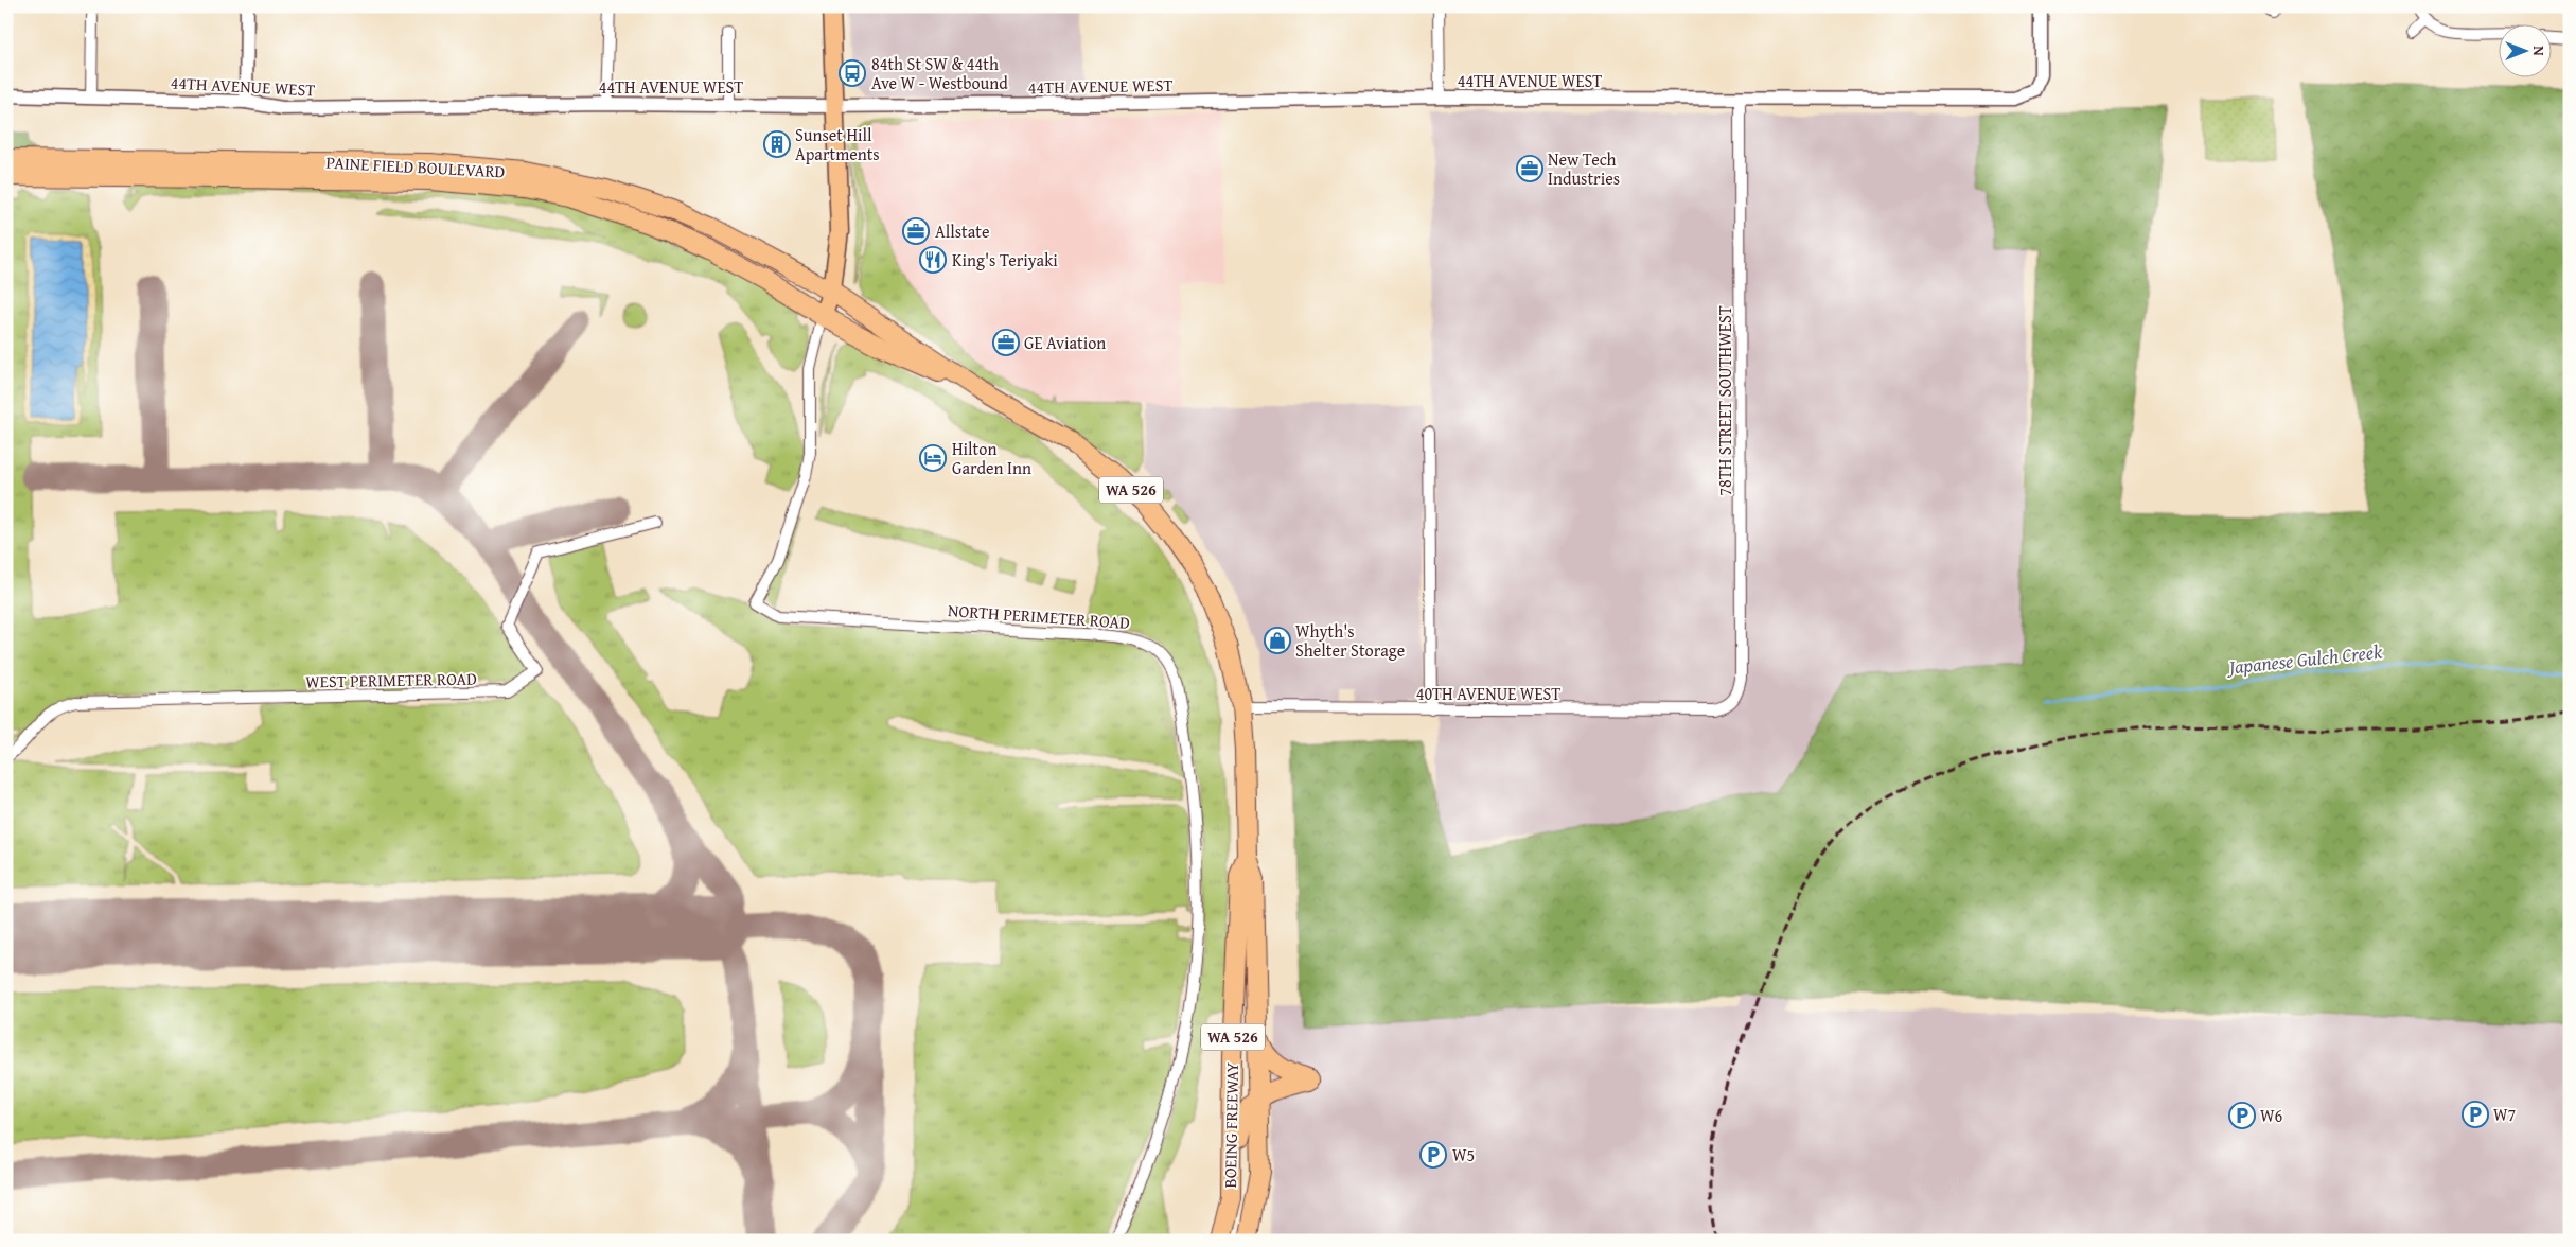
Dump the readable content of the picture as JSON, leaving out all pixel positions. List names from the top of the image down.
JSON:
{
  "streets": {
    "highway": ["PAINE FIELD BOULEVARD", "WA 526", "BOEING FREEWAY"],
    "street": [
      "44TH AVENUE WEST",
      "78TH STREET SOUTHWEST",
      "NORTH PERIMETER ROAD",
      "WEST PERIMETER ROAD",
      "40TH AVENUE WEST"
    ]
  },
  "crossings": [
    ["44TH AVENUE WEST", "78TH STREET SOUTHWEST"],
    ["PAINE FIELD BOULEVARD", "WA 526"],
    ["PAINE FIELD BOULEVARD", "NORTH PERIMETER ROAD"],
    ["78TH STREET SOUTHWEST", "40TH AVENUE WEST"],
    ["WA 526", "NORTH PERIMETER ROAD"],
    ["WA 526", "40TH AVENUE WEST"],
    ["WA 526", "BOEING FREEWAY"]
  ],
  "water": ["Japanese Gulch Creek"],
  "places": {
    "bus stop": ["84th St SW & 44th Ave W - Westbound"],
    "building": ["Sunset Hill Apartments"],
    "office": ["New Tech Industries", "Allstate", "GE Aviation"],
    "restaurant": ["King's Teriyaki"],
    "hotel": ["Hilton Garden Inn"],
    "shop": ["Whyth's Shelter Storage"],
    "parking": ["W7", "W6", "W5"]
  },
  "north": "right"
}
